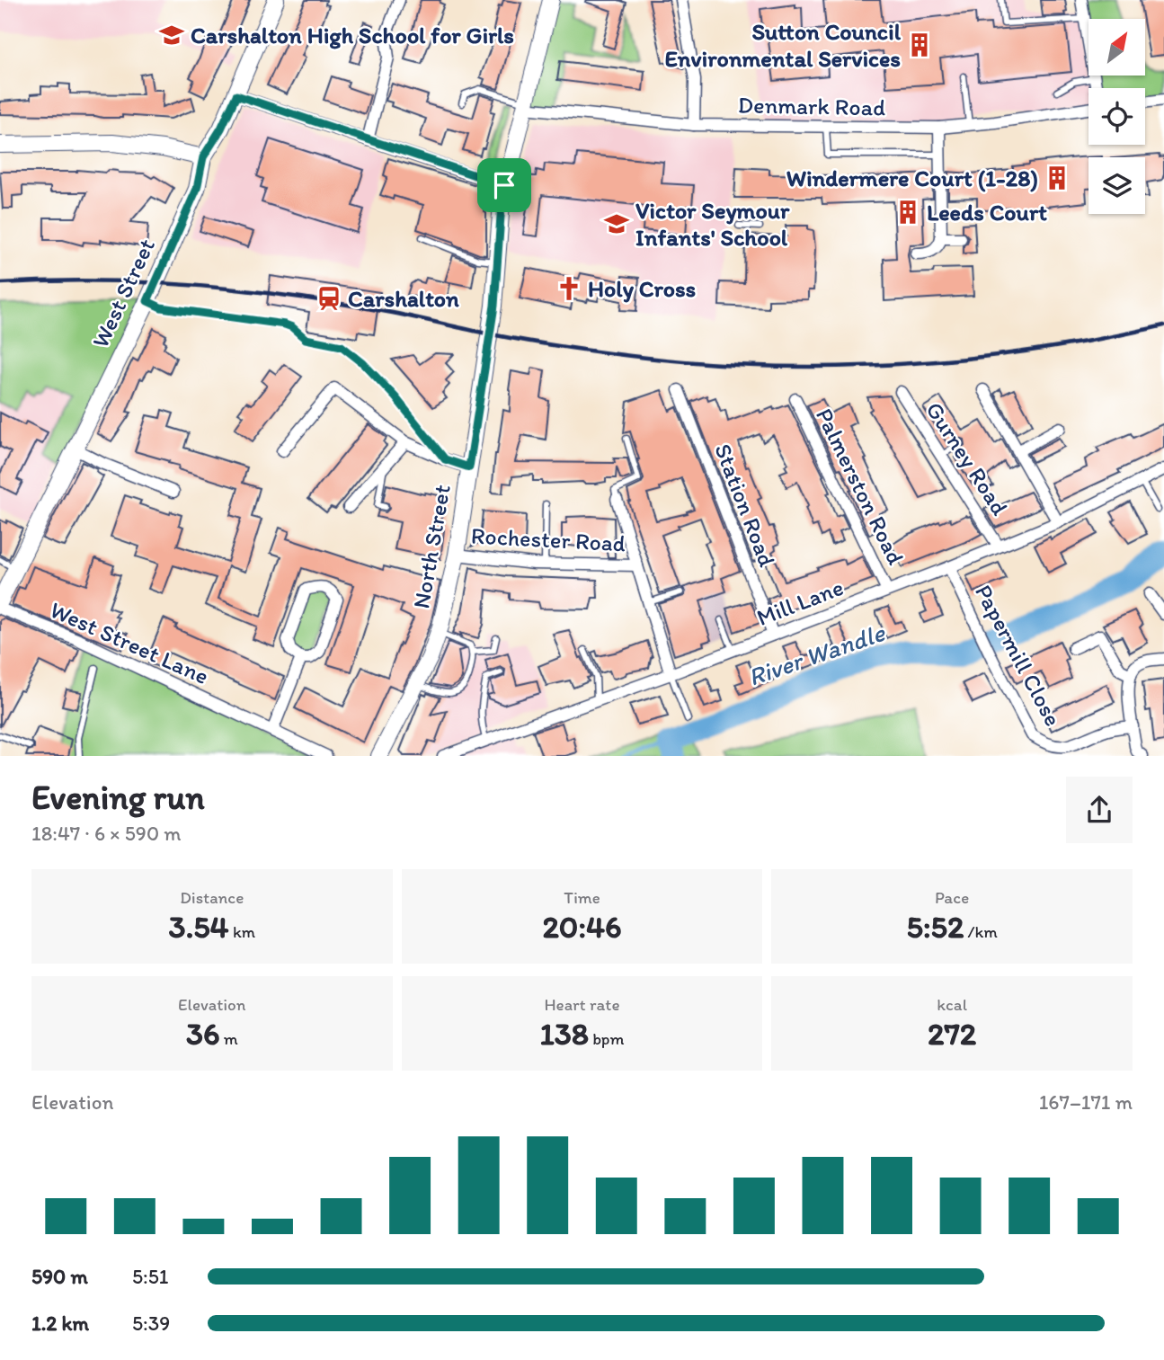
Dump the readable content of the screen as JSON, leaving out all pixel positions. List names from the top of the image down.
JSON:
{
  "streets": {
    "main road": ["West Street", "North Street"],
    "street": [
      "Denmark Road",
      "Gurney Road",
      "Palmerston Road",
      "Station Road",
      "Rochester Road",
      "Mill Lane",
      "West Street Lane",
      "Papermill Close"
    ]
  },
  "crossings": [
    ["Denmark Road", "North Street"],
    ["Gurney Road", "Mill Lane"],
    ["Palmerston Road", "Mill Lane"],
    ["Station Road", "Mill Lane"],
    ["Rochester Road", "North Street"],
    ["Rochester Road", "Mill Lane"],
    ["Mill Lane", "Papermill Close"]
  ],
  "water": ["River Wandle"],
  "places": {
    "school or university": ["Carshalton High School for Girls", "Victor Seymour Infants' School"],
    "building": ["Sutton Council Environmental Services", "Windermere Court (1-28)", "Leeds Court"],
    "church": ["Holy Cross"],
    "station": ["Carshalton"]
  },
  "north": "top right",
  "page": {
    "heading": ["Evening run", "18:47 · 6 × 590 m"],
    "stats": [
      ["Distance", "3.54 km"],
      ["Time", "20:46"],
      ["Pace", "5:52 /km"],
      ["Elevation", "36 m"],
      ["Heart rate", "138 bpm"],
      ["kcal", "272"]
    ],
    "chart": ["Elevation", "167–171 m"],
    "list": [
      {
        "name": "590 m",
        "note": "5:51"
      },
      {
        "name": "1.2 km",
        "note": "5:39"
      }
    ]
  }
}
